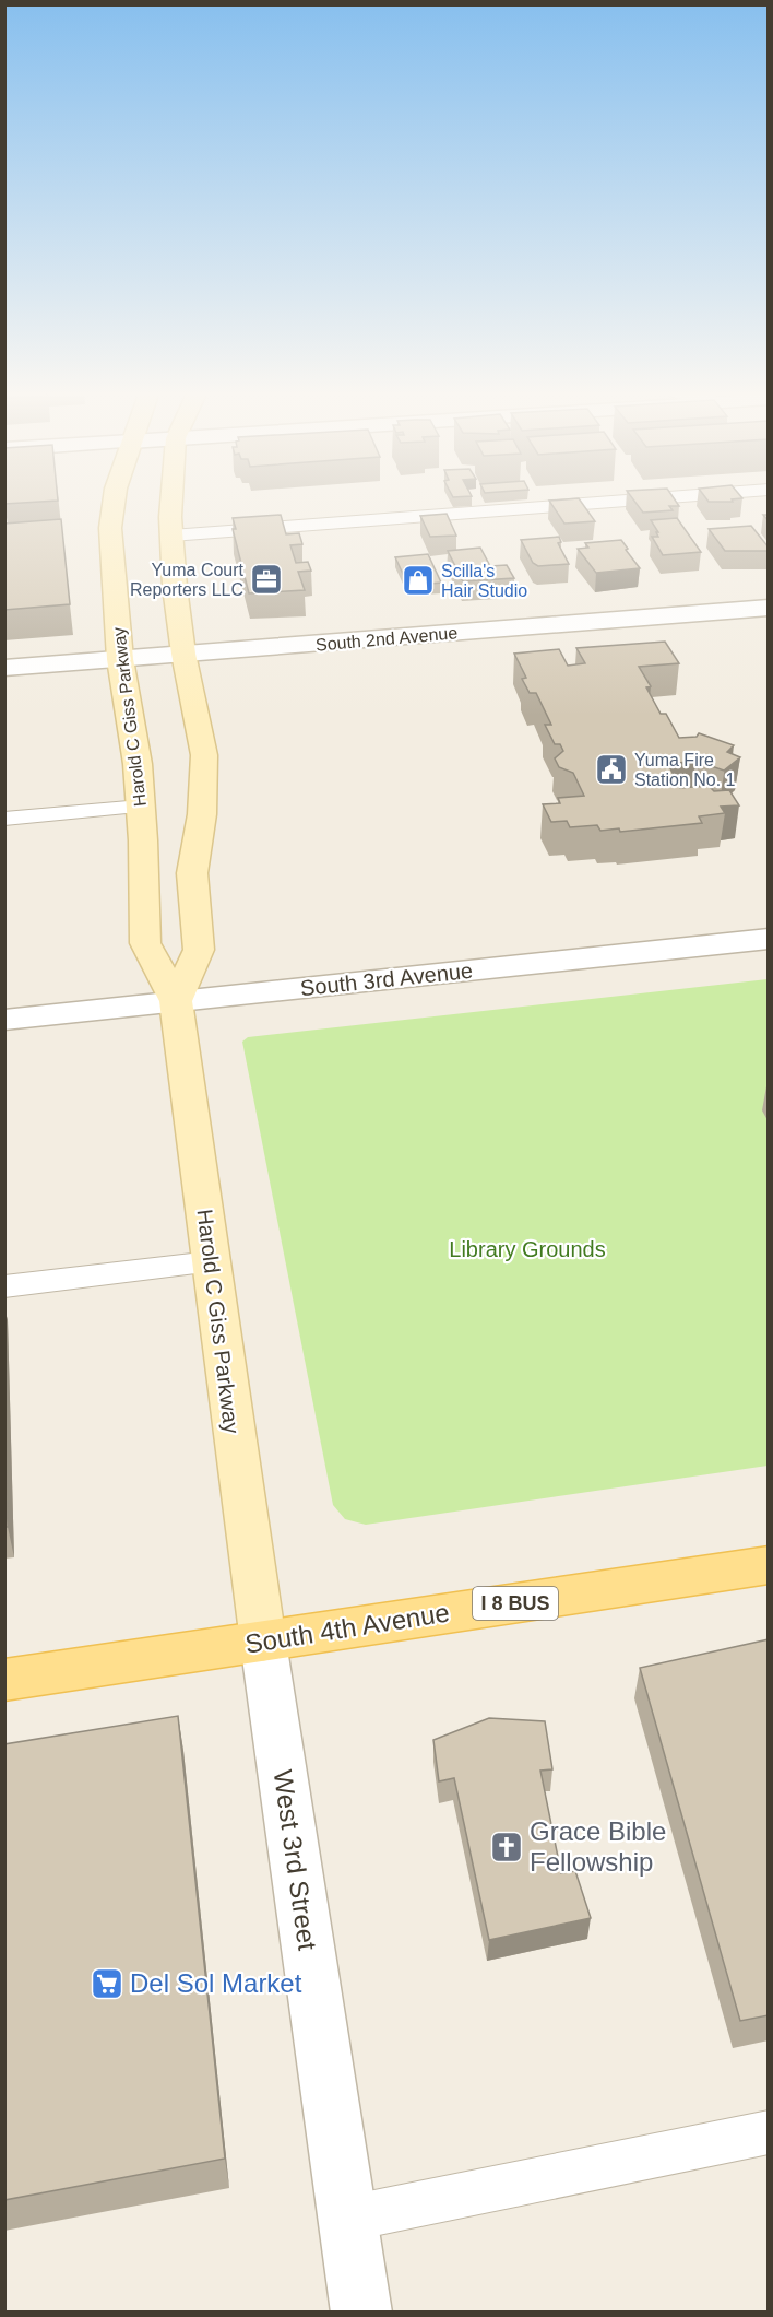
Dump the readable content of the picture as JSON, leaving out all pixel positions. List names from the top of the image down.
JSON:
{
  "streets": {
    "main road": ["Harold C Giss Parkway", "I 8 BUS", "South 4th Avenue"],
    "street": ["South 2nd Avenue", "South 3rd Avenue", "West 3rd Street"]
  },
  "crossings": [
    ["South 2nd Avenue", "Harold C Giss Parkway"],
    ["Harold C Giss Parkway", "South 3rd Avenue"],
    ["Harold C Giss Parkway", "South 4th Avenue"],
    ["Harold C Giss Parkway", "West 3rd Street"],
    ["South 4th Avenue", "West 3rd Street"]
  ],
  "parks": ["Library Grounds"],
  "places": {
    "office": ["Yuma Court Reporters LLC"],
    "shop": ["Scilla's Hair Studio"],
    "public building": ["Yuma Fire Station No. 1"],
    "church": ["Grace Bible Fellowship"],
    "supermarket": ["Del Sol Market"]
  }
}
